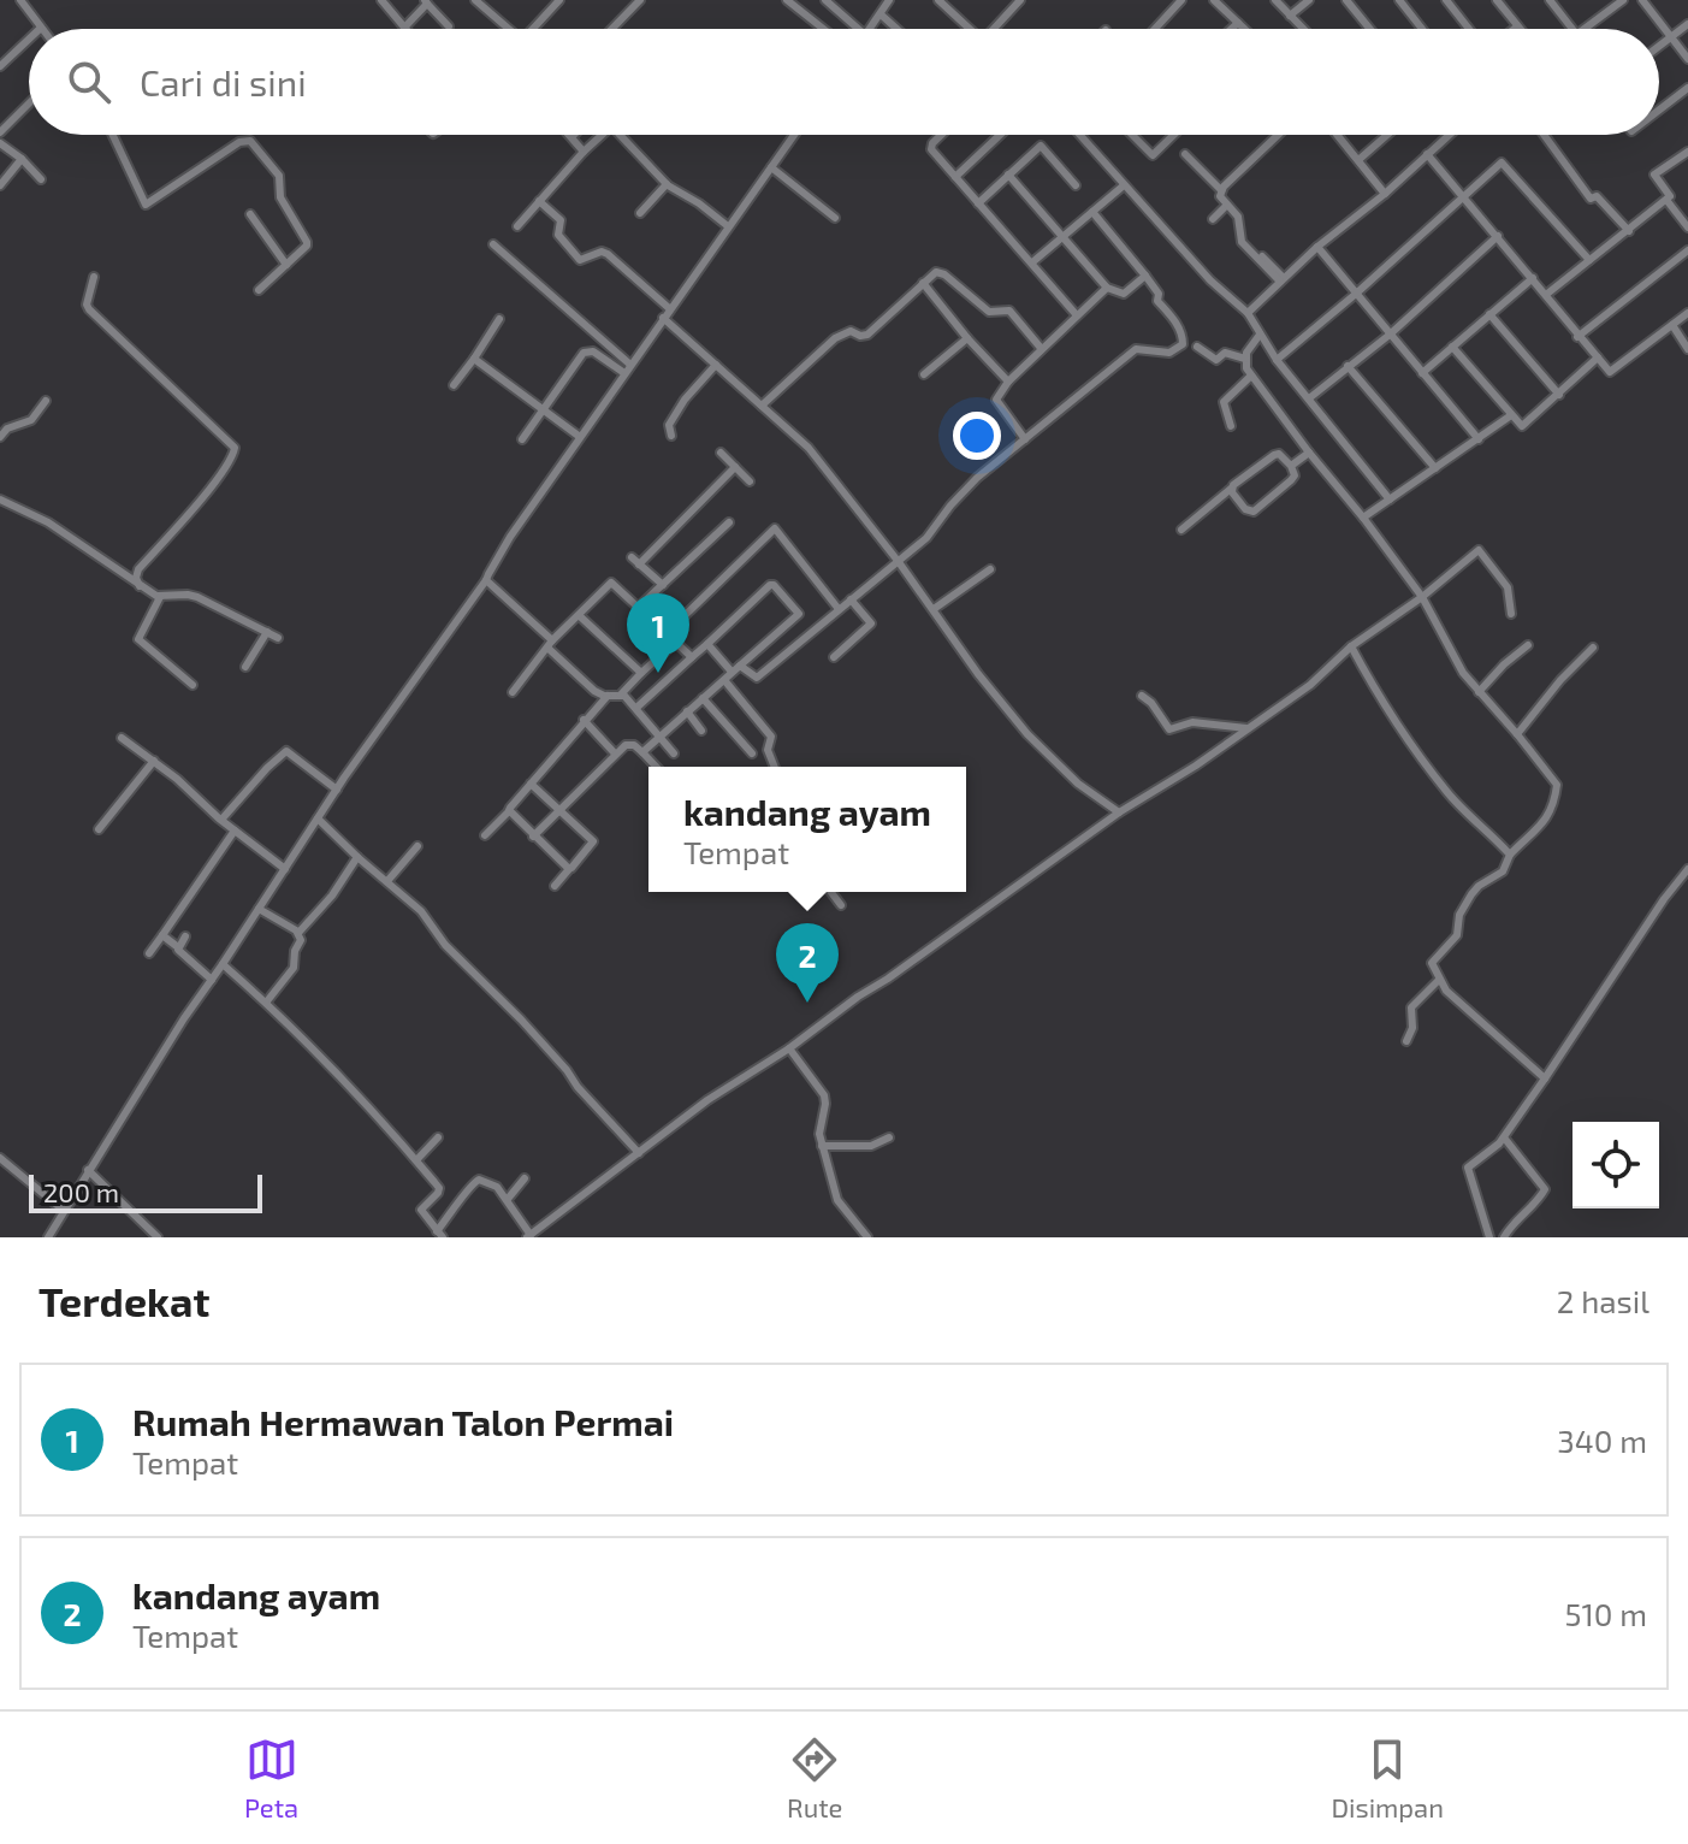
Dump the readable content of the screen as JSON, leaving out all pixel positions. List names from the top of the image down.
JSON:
{
  "scale_bar": "200 m",
  "page": {
    "search": "Cari di sini",
    "pins": ["1", "2"],
    "popup": ["kandang ayam", "Tempat"],
    "scale": "200 m",
    "heading": ["Terdekat", "2 hasil"],
    "list": [
      {
        "mark": "1",
        "name": "Rumah Hermawan Talon Permai",
        "note": "Tempat",
        "value": "340 m"
      },
      {
        "mark": "2",
        "name": "kandang ayam",
        "note": "Tempat",
        "value": "510 m"
      }
    ],
    "nav": ["Peta", "Rute", "Disimpan"]
  }
}
